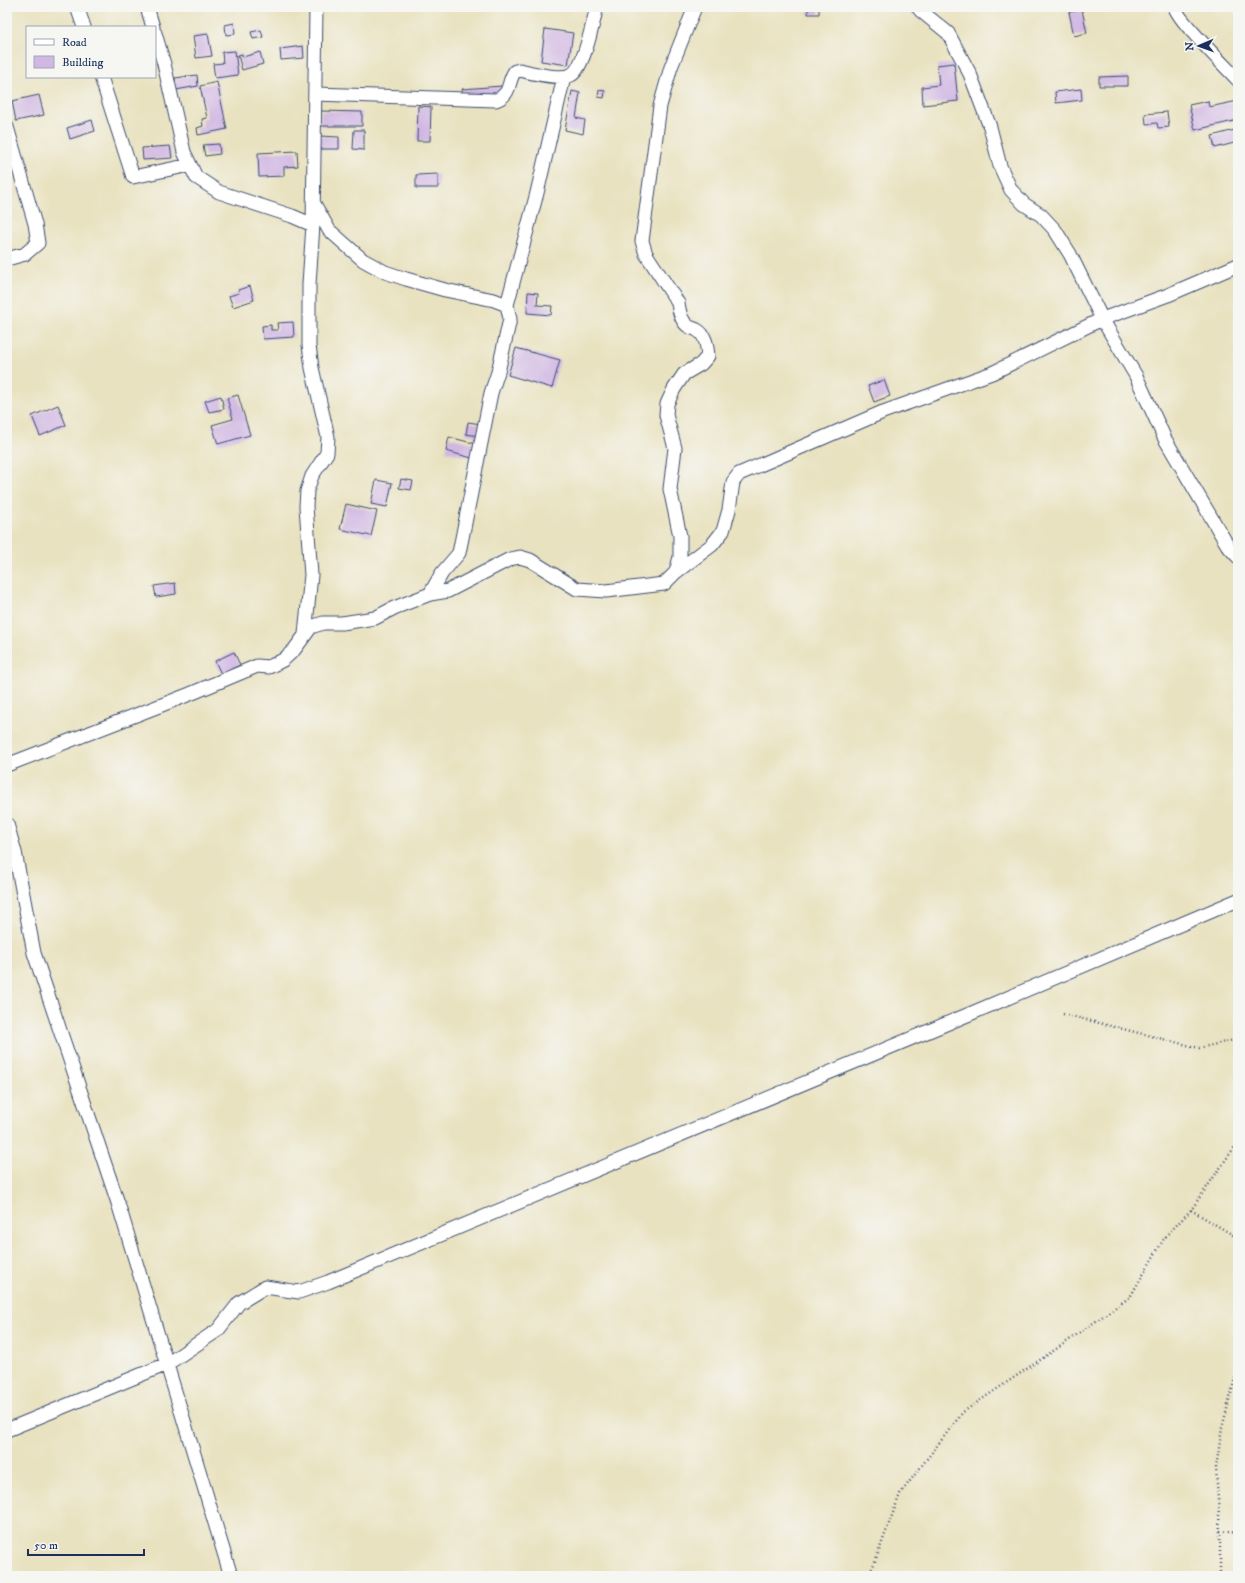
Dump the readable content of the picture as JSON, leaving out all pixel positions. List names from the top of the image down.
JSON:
{
  "legend": ["Road", "Building"],
  "scale_bar": "50 m",
  "north": "left"
}
